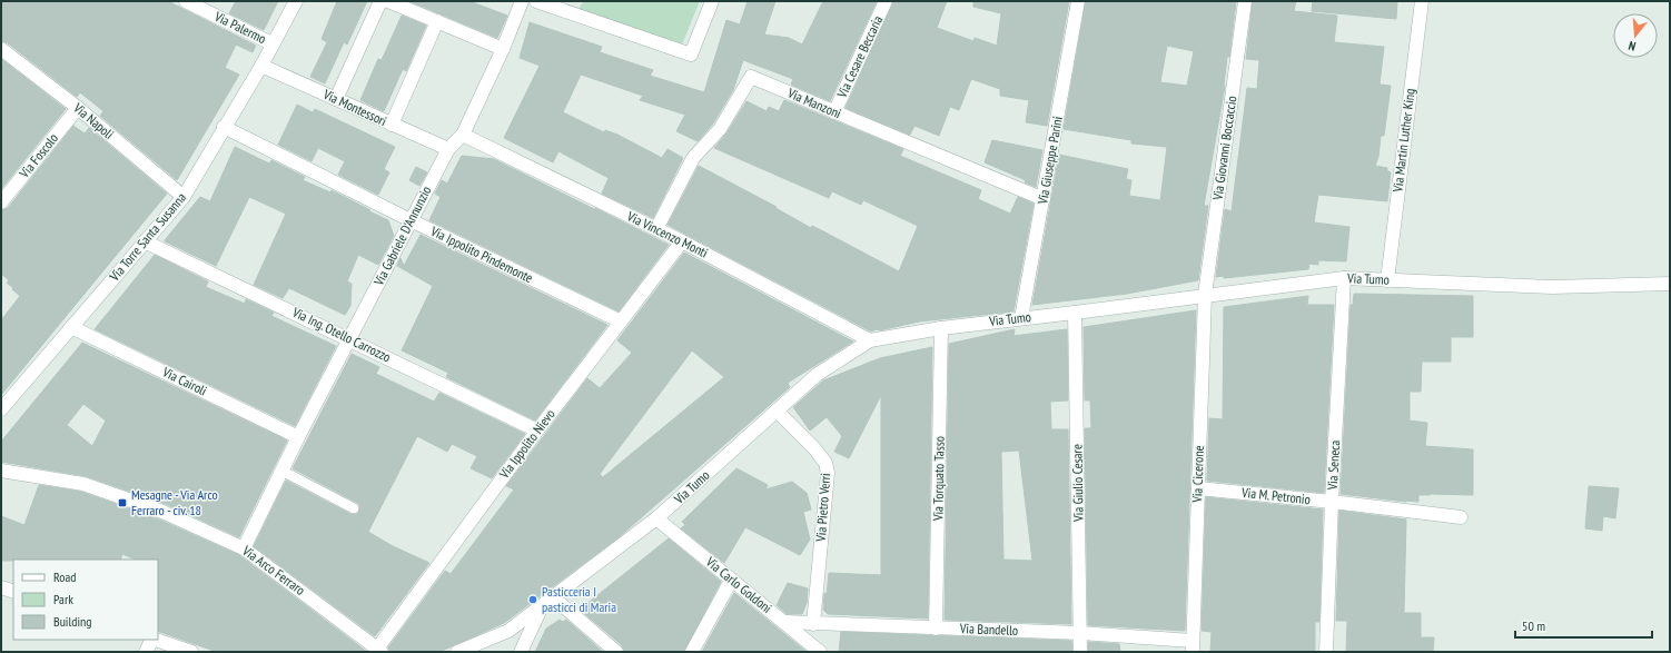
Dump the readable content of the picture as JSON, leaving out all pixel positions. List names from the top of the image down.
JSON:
{
  "streets": {
    "street": [
      "Via Palermo",
      "Via Cesare Beccaria",
      "Via Manzoni",
      "Via Montessori",
      "Via Napoli",
      "Via Martin Luther King",
      "Via Giovanni Boccaccio",
      "Via Foscolo",
      "Via Giuseppe Parini",
      "Via Vincenzo Monti",
      "Via Gabriele D'Annunzio",
      "Via Torre Santa Susanna",
      "Via Ippolito Pindemonte",
      "Via Tumo",
      "Via Ing. Otello Carrozzo",
      "Via Cairoli",
      "Via Ippolito Nievo",
      "Via Seneca",
      "Via Cicerone",
      "Via Torquato Tasso",
      "Via Giulio Cesare",
      "Via M. Petronio",
      "Via Pietro Verri",
      "Via Arco Ferraro",
      "Via Carlo Goldoni",
      "Via Bandello"
    ]
  },
  "crossings": [
    ["Via Palermo", "Via Torre Santa Susanna"],
    ["Via Cesare Beccaria", "Via Manzoni"],
    ["Via Manzoni", "Via Giuseppe Parini"],
    ["Via Manzoni", "Via Vincenzo Monti"],
    ["Via Montessori", "Via Gabriele D'Annunzio"],
    ["Via Montessori", "Via Torre Santa Susanna"],
    ["Via Napoli", "Via Foscolo"],
    ["Via Napoli", "Via Torre Santa Susanna"],
    ["Via Martin Luther King", "Via Tumo"],
    ["Via Giovanni Boccaccio", "Via Tumo"],
    ["Via Giovanni Boccaccio", "Via Cicerone"],
    ["Via Giuseppe Parini", "Via Tumo"],
    ["Via Vincenzo Monti", "Via Gabriele D'Annunzio"],
    ["Via Vincenzo Monti", "Via Tumo"],
    ["Via Vincenzo Monti", "Via Ippolito Nievo"],
    ["Via Gabriele D'Annunzio", "Via Ippolito Pindemonte"],
    ["Via Gabriele D'Annunzio", "Via Ing. Otello Carrozzo"],
    ["Via Gabriele D'Annunzio", "Via Cairoli"],
    ["Via Gabriele D'Annunzio", "Via Arco Ferraro"],
    ["Via Torre Santa Susanna", "Via Ippolito Pindemonte"],
    ["Via Torre Santa Susanna", "Via Ing. Otello Carrozzo"],
    ["Via Torre Santa Susanna", "Via Cairoli"],
    ["Via Ippolito Pindemonte", "Via Ippolito Nievo"],
    ["Via Tumo", "Via Seneca"],
    ["Via Tumo", "Via Cicerone"],
    ["Via Tumo", "Via Torquato Tasso"],
    ["Via Tumo", "Via Giulio Cesare"],
    ["Via Tumo", "Via Pietro Verri"],
    ["Via Tumo", "Via Carlo Goldoni"],
    ["Via Ing. Otello Carrozzo", "Via Ippolito Nievo"],
    ["Via Ippolito Nievo", "Via Arco Ferraro"],
    ["Via Seneca", "Via M. Petronio"],
    ["Via Cicerone", "Via M. Petronio"],
    ["Via Cicerone", "Via Bandello"],
    ["Via Torquato Tasso", "Via Bandello"],
    ["Via Giulio Cesare", "Via Bandello"],
    ["Via Pietro Verri", "Via Bandello"],
    ["Via Carlo Goldoni", "Via Bandello"]
  ],
  "places": {
    "transit": ["Mesagne - Via Arco Ferraro - civ. 18"],
    "other": ["Pasticceria I pasticci di Maria"]
  },
  "legend": ["Road", "Park", "Building"],
  "scale_bar": "50 m",
  "north": "bottom"
}
